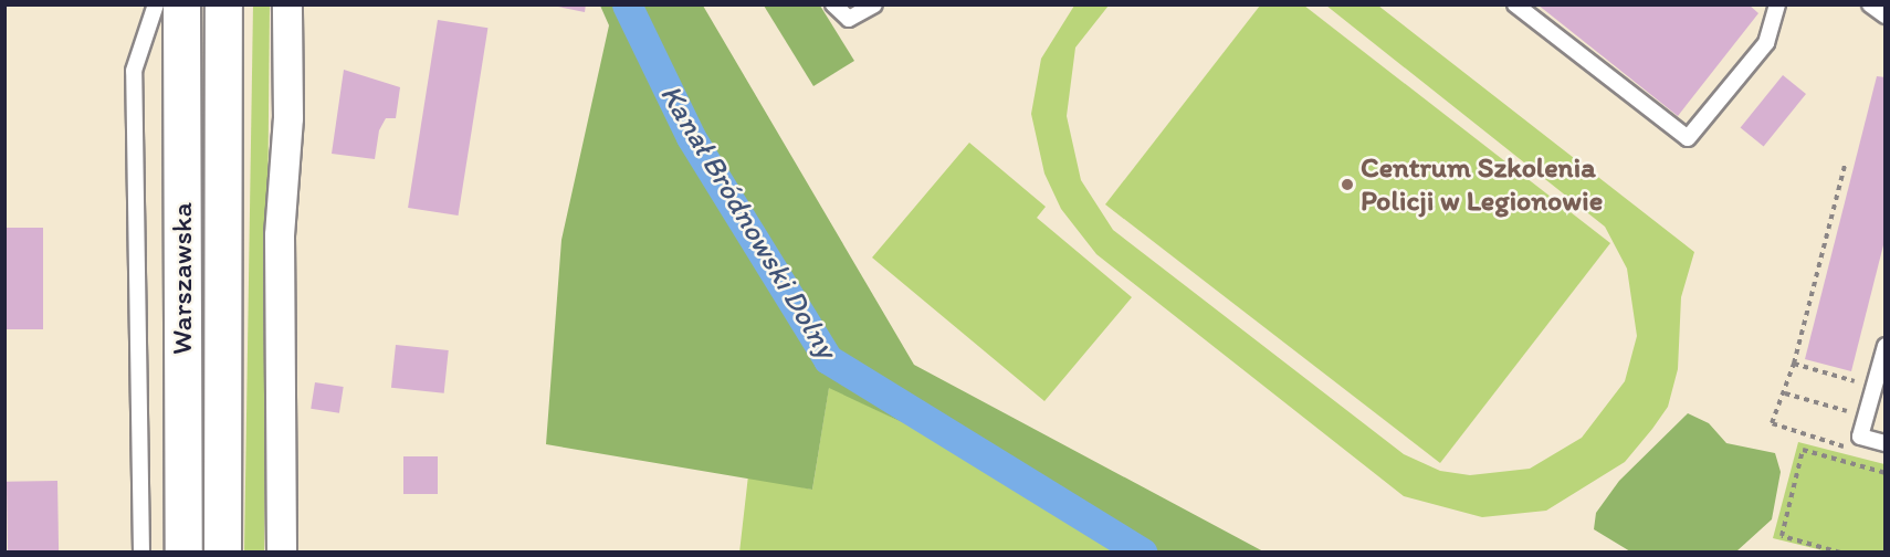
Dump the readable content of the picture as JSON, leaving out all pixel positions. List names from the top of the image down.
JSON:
{
  "streets": {
    "main road": ["Warszawska"]
  },
  "water": ["Kanał Bródnowski Dolny"],
  "places": ["Centrum Szkolenia Policji w Legionowie"]
}
